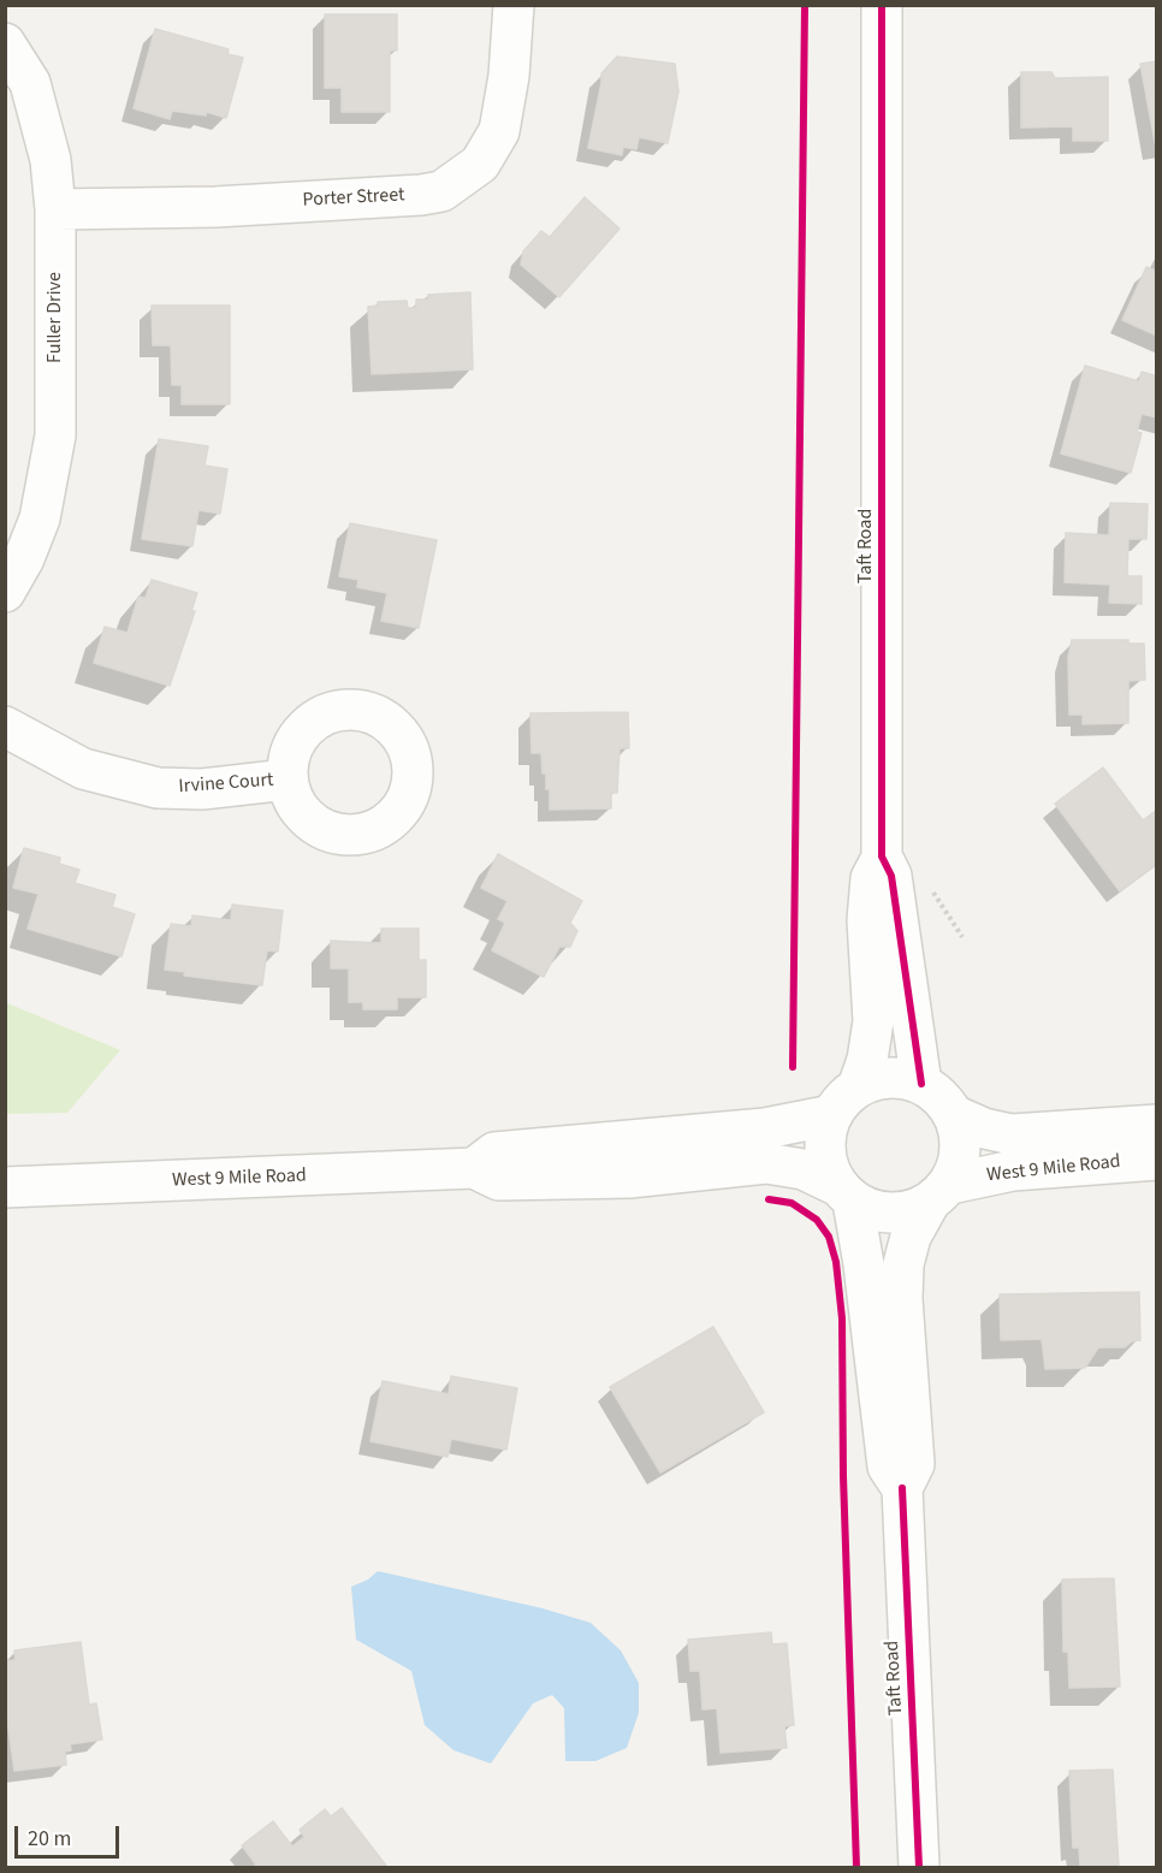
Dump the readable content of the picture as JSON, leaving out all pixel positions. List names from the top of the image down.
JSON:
{
  "streets": {
    "street": [
      "Porter Street",
      "Fuller Drive",
      "Taft Road",
      "Irvine Court",
      "West 9 Mile Road"
    ]
  },
  "crossings": [
    ["Porter Street", "Fuller Drive"],
    ["Taft Road", "West 9 Mile Road"]
  ],
  "scale_bar": "20 m"
}
